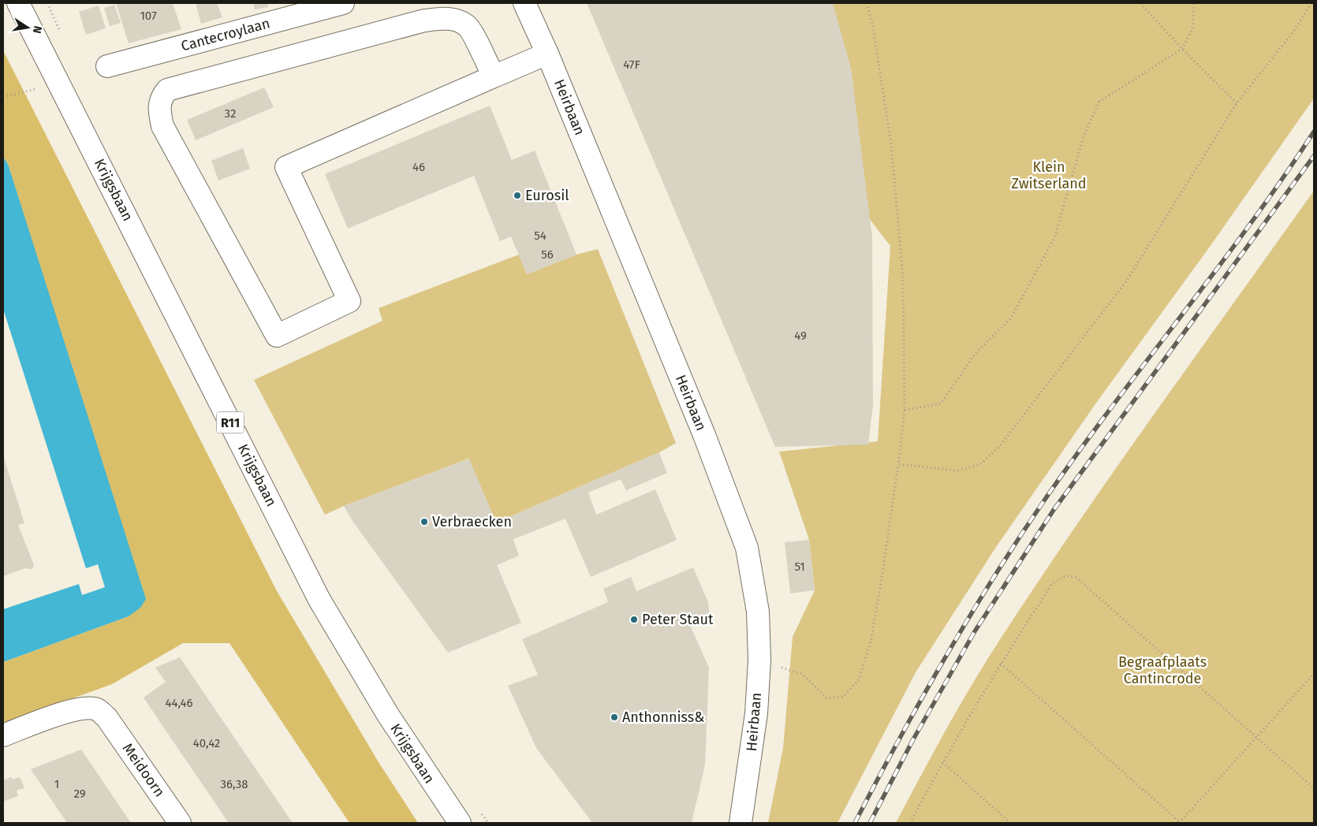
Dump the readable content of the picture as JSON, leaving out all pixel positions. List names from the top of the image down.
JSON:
{
  "streets": {
    "street": [
      "Cantecroylaan",
      "Heirbaan",
      "Krijgsbaan",
      "R11",
      "Meidoorn"
    ]
  },
  "parks": ["Klein Zwitserland", "Begraafplaats Cantincrode"],
  "places": [
    "Eurosil",
    "Verbraecken",
    "Peter Staut",
    "Anthonniss&"
  ],
  "house_numbers": [
    "107",
    "47F",
    "32",
    "46",
    "54",
    "56",
    "49",
    "51",
    "44,46",
    "40,42",
    "1",
    "36,38",
    "29"
  ],
  "north": "right"
}
